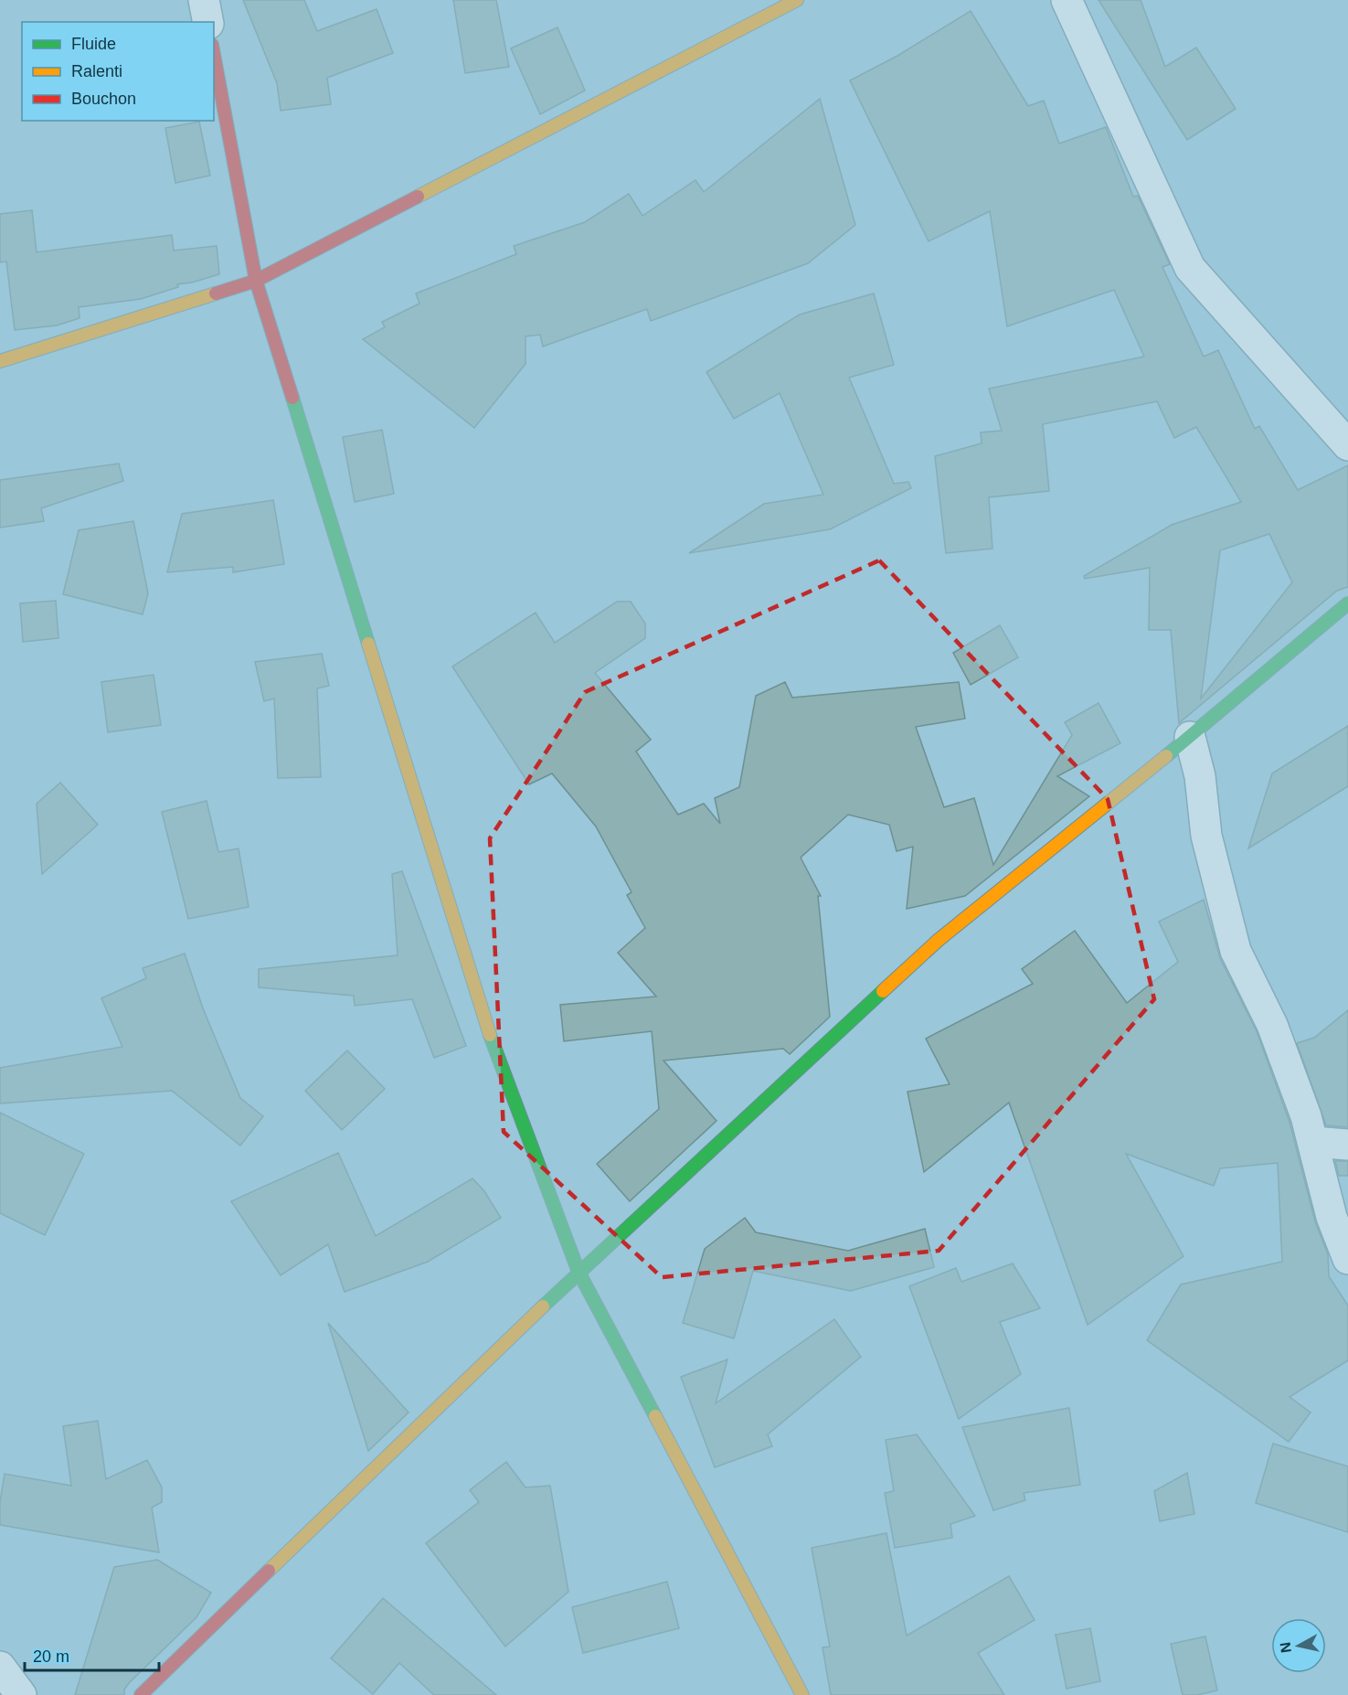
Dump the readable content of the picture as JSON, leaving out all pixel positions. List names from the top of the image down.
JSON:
{
  "legend": ["Fluide", "Ralenti", "Bouchon"],
  "scale_bar": "20 m",
  "north": "left"
}
